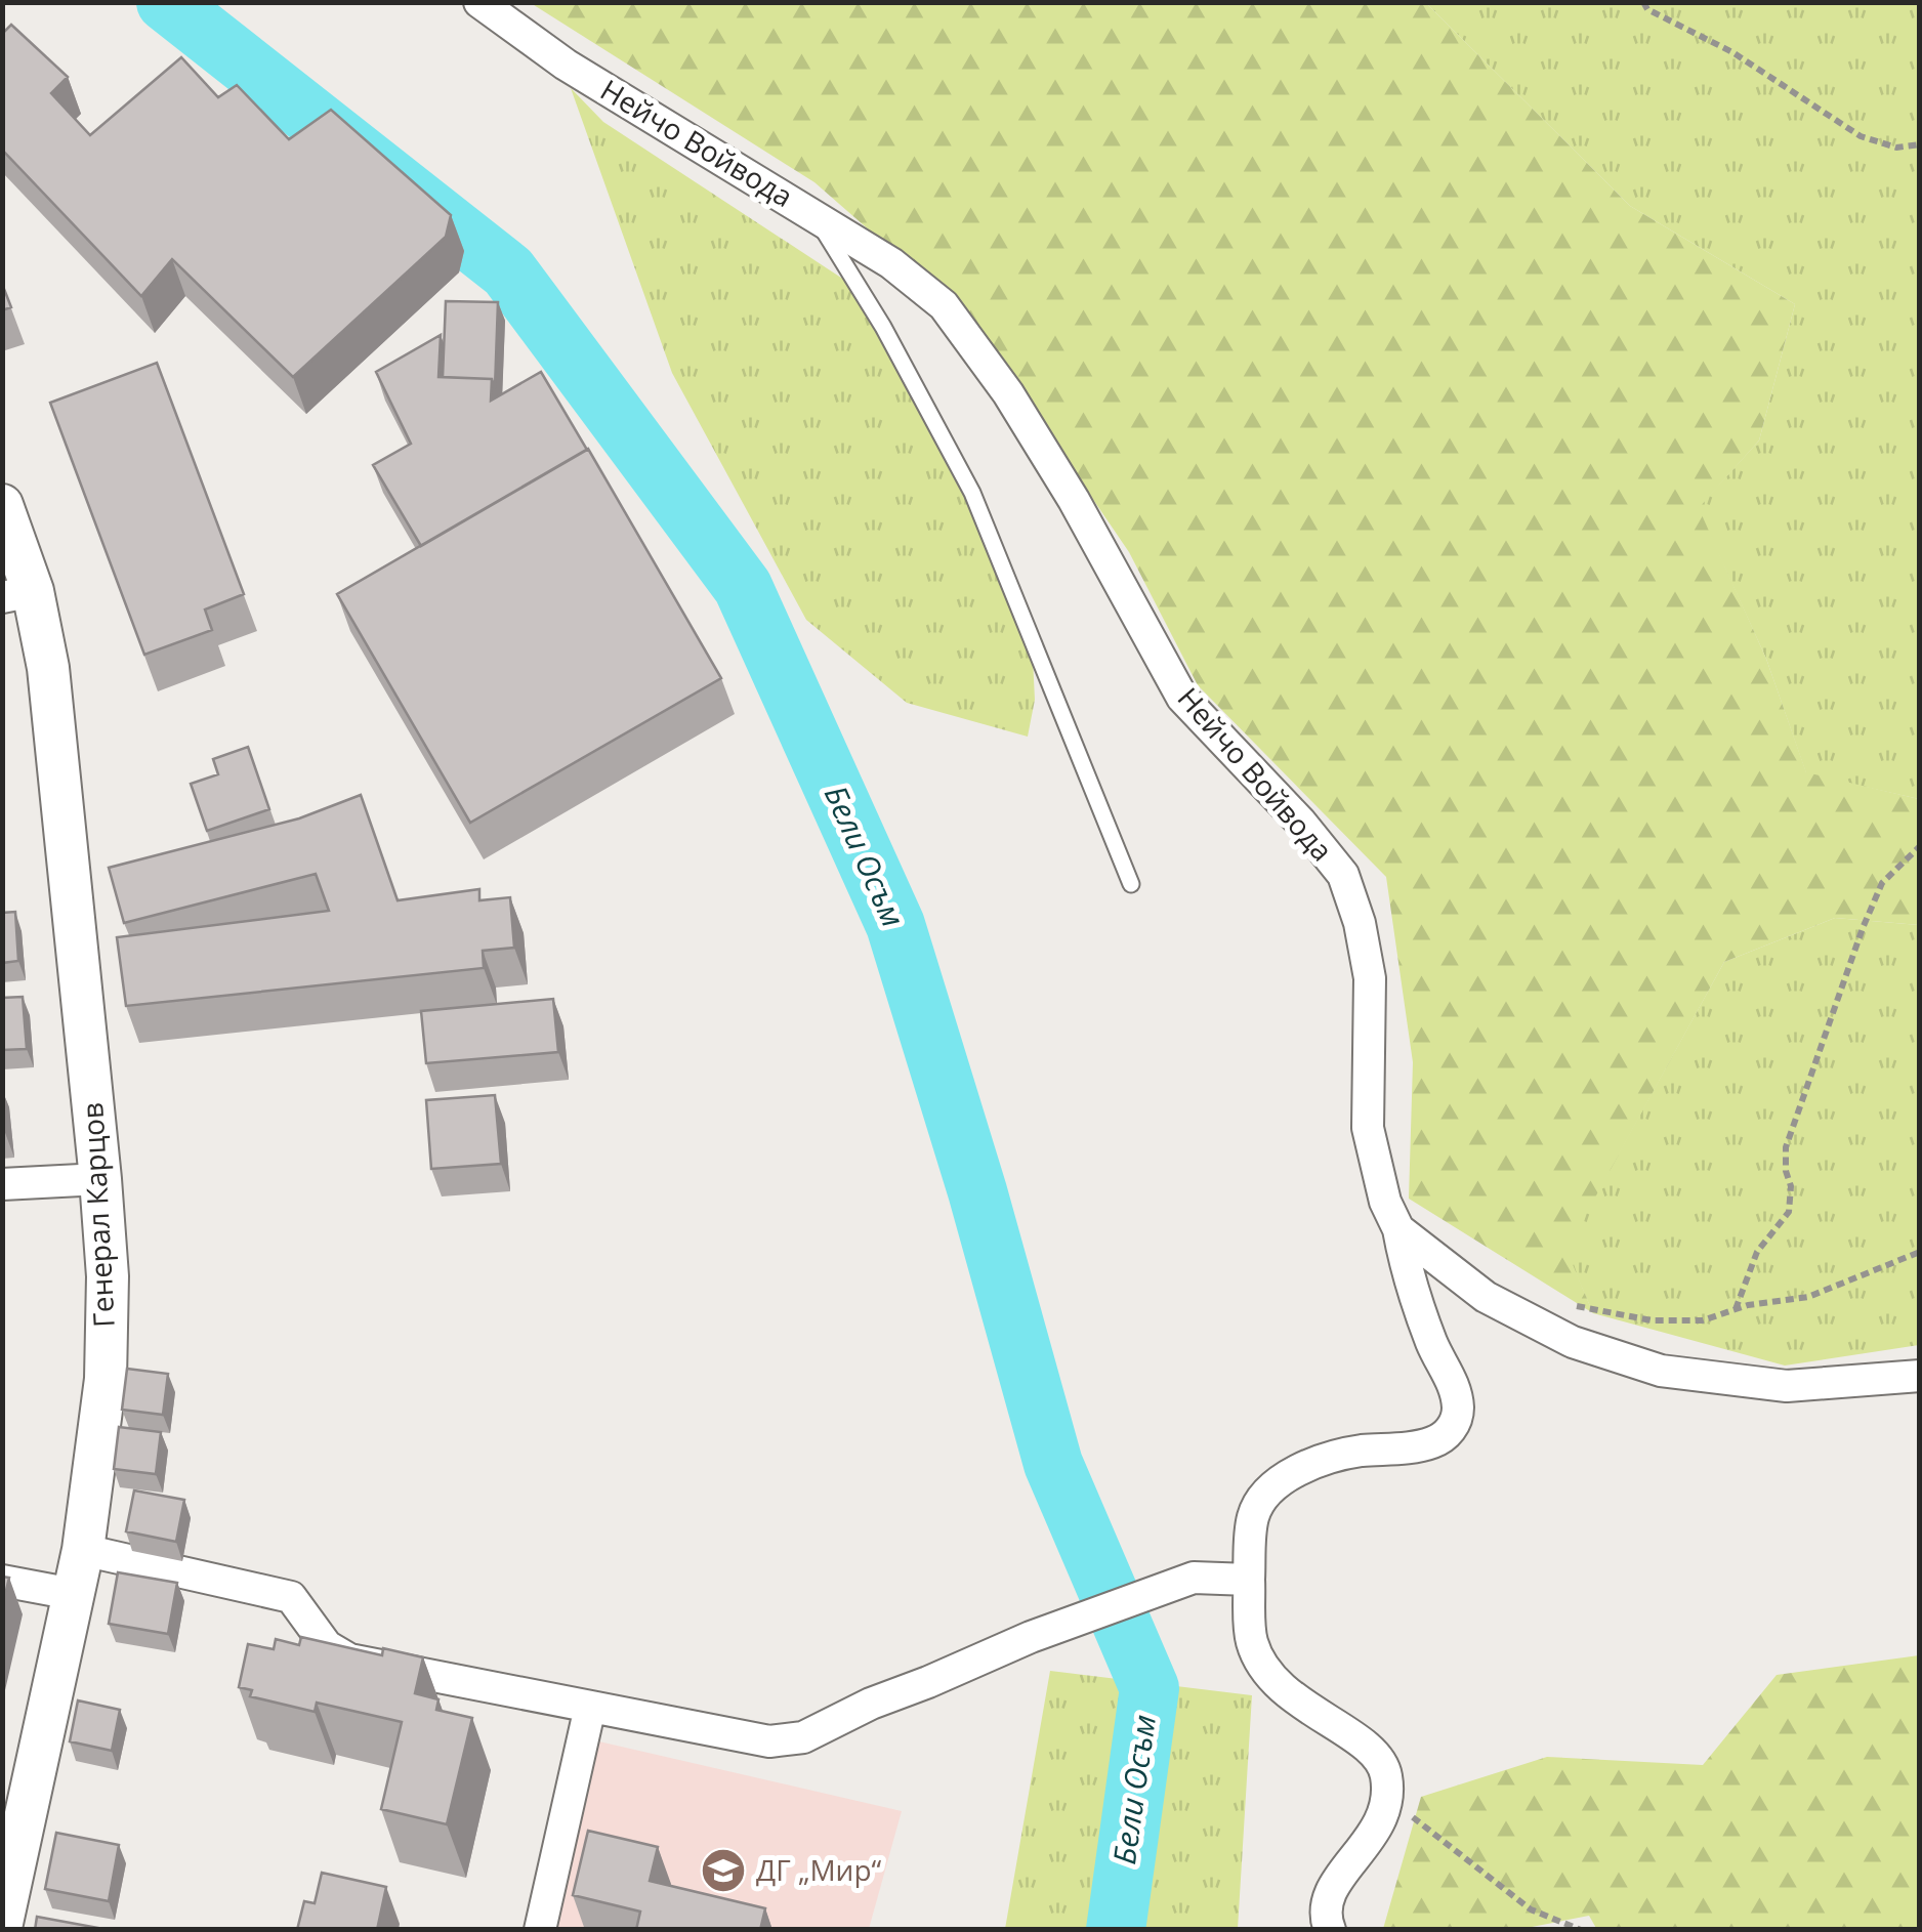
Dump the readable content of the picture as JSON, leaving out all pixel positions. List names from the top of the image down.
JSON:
{
  "streets": {
    "main road": ["Генерал Карцов"],
    "street": ["Нейчо Войвода"]
  },
  "water": ["Бели Осъм"],
  "places": {
    "school or university": ["ДГ „Мир“"]
  }
}
